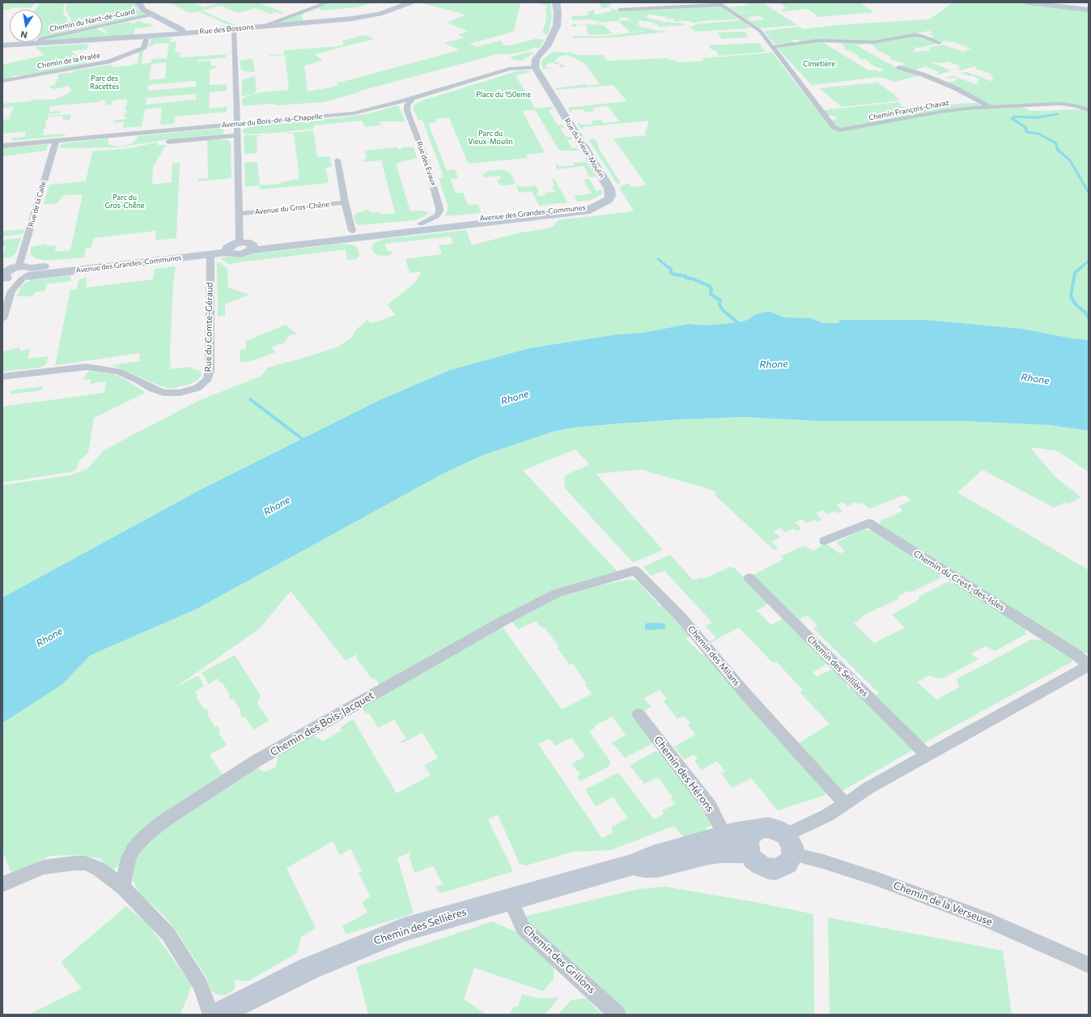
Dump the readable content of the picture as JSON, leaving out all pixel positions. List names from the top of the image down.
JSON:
{
  "streets": {
    "street": [
      "Chemin du Nant-de-Cuard",
      "Rue des Bossons",
      "Chemin de la Pralée",
      "Chemin François-Chavaz",
      "Avenue du Bois-de-la-Chapelle",
      "Rue du Vieux-Moulin",
      "Rue des Evaux",
      "Rue de la Calle",
      "Avenue du Gros-Chêne",
      "Avenue des Grandes-Communes",
      "Rue du Comte-Géraud",
      "Chemin du Crest-des-Isles",
      "Chemin des Milans",
      "Chemin des Sellières",
      "Chemin des Bois-Jacquet",
      "Chemin des Hérons",
      "Chemin de la Verseuse",
      "Chemin des Grillons"
    ]
  },
  "crossings": [
    ["Chemin du Nant-de-Cuard", "Rue des Bossons"],
    ["Rue des Bossons", "Chemin de la Pralée"],
    ["Avenue du Bois-de-la-Chapelle", "Rue du Vieux-Moulin"],
    ["Avenue du Bois-de-la-Chapelle", "Rue des Evaux"],
    ["Avenue du Bois-de-la-Chapelle", "Rue de la Calle"],
    ["Rue du Vieux-Moulin", "Avenue des Grandes-Communes"],
    ["Rue des Evaux", "Avenue des Grandes-Communes"],
    ["Rue de la Calle", "Avenue des Grandes-Communes"],
    ["Avenue des Grandes-Communes", "Rue du Comte-Géraud"],
    ["Chemin des Milans", "Chemin des Bois-Jacquet"],
    ["Chemin des Sellières", "Chemin des Hérons"],
    ["Chemin des Sellières", "Chemin de la Verseuse"],
    ["Chemin des Sellières", "Chemin des Grillons"]
  ],
  "water": ["Rhone"],
  "parks": [
    "Cimetière",
    "Parc des Racettes",
    "Place du 150eme",
    "Parc du Vieux-Moulin",
    "Parc du Gros-Chêne"
  ],
  "north": "bottom"
}
